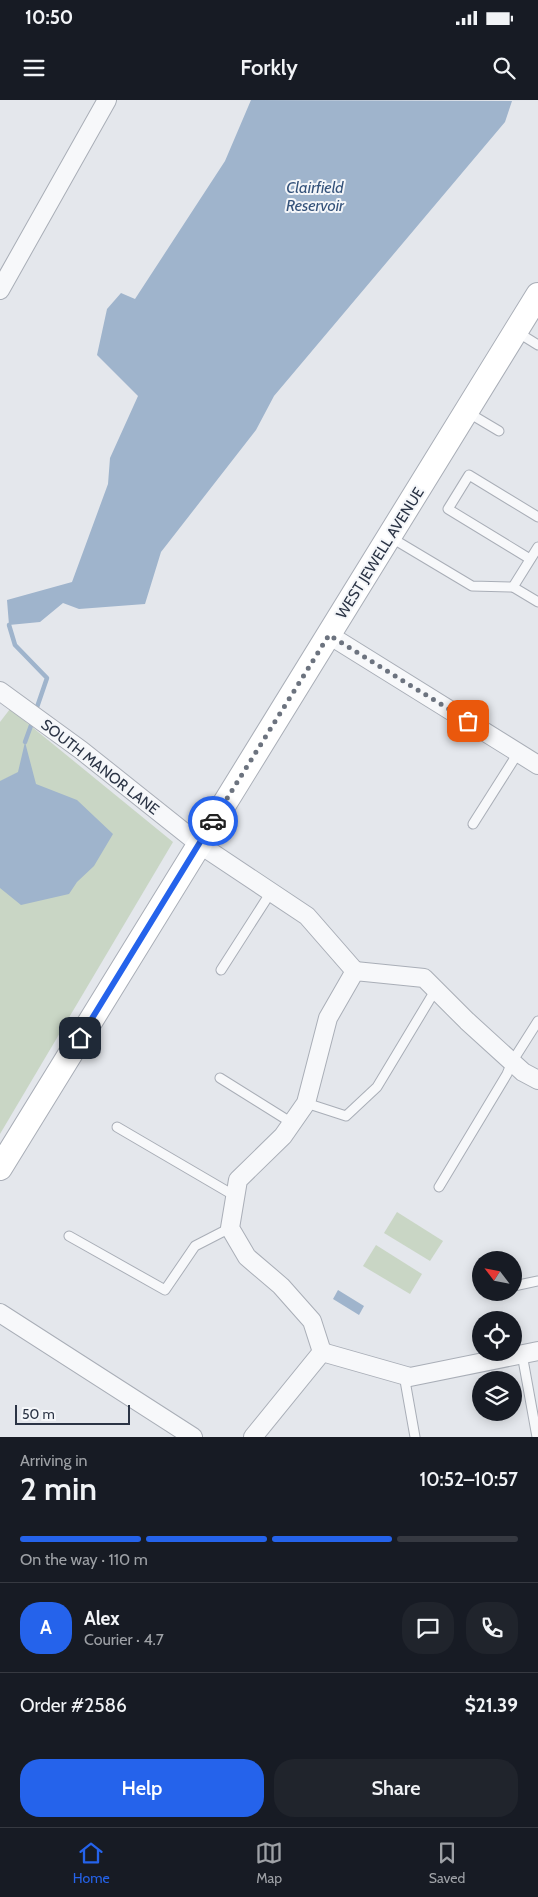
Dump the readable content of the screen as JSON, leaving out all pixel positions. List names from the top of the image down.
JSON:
{
  "streets": {
    "main road": ["WEST JEWELL AVENUE"],
    "street": ["SOUTH MANOR LANE"]
  },
  "crossings": [
    ["WEST JEWELL AVENUE", "SOUTH MANOR LANE"]
  ],
  "water": ["Clairfield Reservoir"],
  "scale_bar": "50 m",
  "north": "top left",
  "page": {
    "status": "10:50",
    "header": "Forkly",
    "scale": "50 m",
    "heading": ["2 min", "Arriving in", "10:52–10:57"],
    "panel": [
      "Alex",
      "Courier · 4.7",
      "Order #2586",
      "$21.39"
    ],
    "bar": "On the way · 110 m",
    "round": "A",
    "buttons": ["Help", "Share"],
    "tabs": ["Home", "Map", "Saved"]
  }
}
